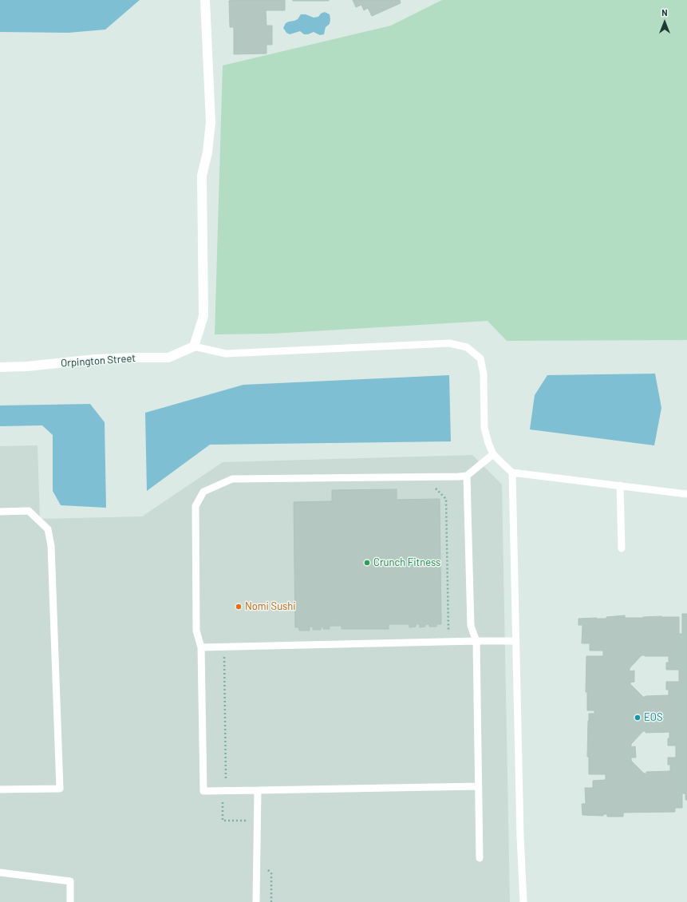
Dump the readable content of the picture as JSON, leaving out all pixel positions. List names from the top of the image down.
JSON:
{
  "streets": {
    "street": ["Orpington Street"]
  },
  "places": ["Crunch Fitness", "Nomi Sushi", "EOS"],
  "north": "top"
}
